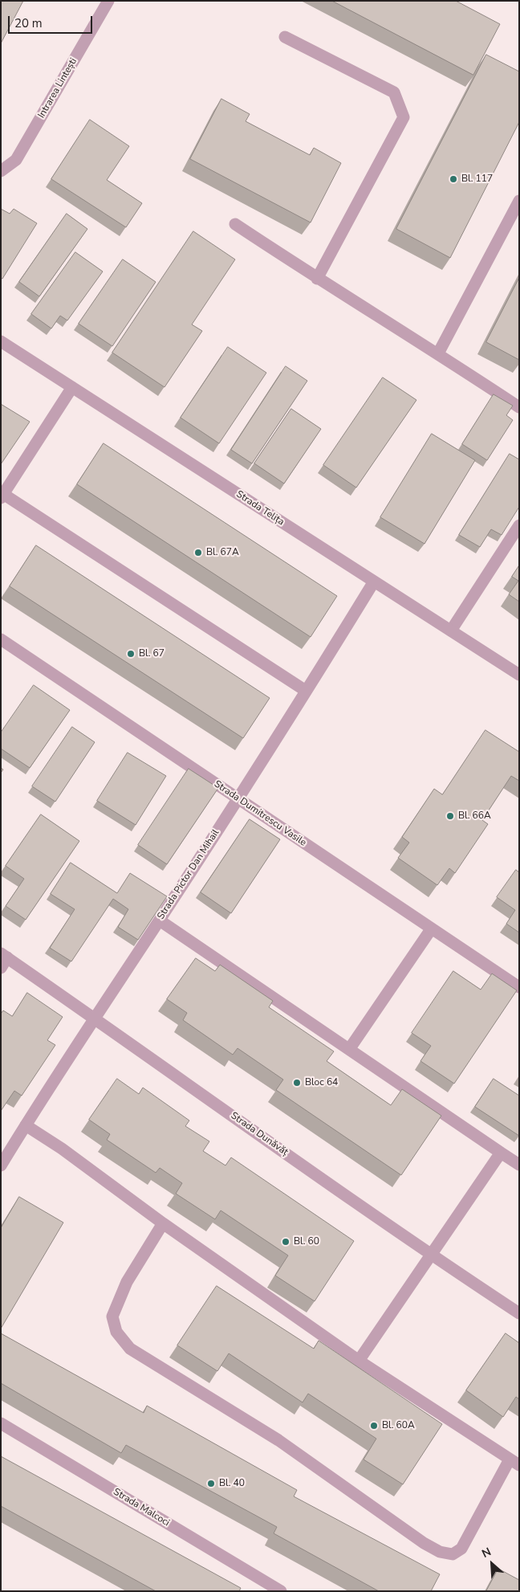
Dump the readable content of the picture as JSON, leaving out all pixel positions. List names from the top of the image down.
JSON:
{
  "streets": {
    "street": [
      "Intrarea Lintești",
      "Strada Telița",
      "Strada Dumitrescu Vasile",
      "Strada Pictor Dan Mihail",
      "Strada Dunăvăț",
      "Strada Malcoci"
    ]
  },
  "crossings": [
    ["Strada Telița", "Strada Pictor Dan Mihail"],
    ["Strada Dumitrescu Vasile", "Strada Pictor Dan Mihail"],
    ["Strada Pictor Dan Mihail", "Strada Dunăvăț"]
  ],
  "places": [
    "Bl. 117",
    "Bl. 67A",
    "Bl. 67",
    "Bl. 66A",
    "Bloc 64",
    "Bl. 60",
    "Bl. 60A",
    "Bl. 40"
  ],
  "scale_bar": "20 m",
  "north": "top left"
}
